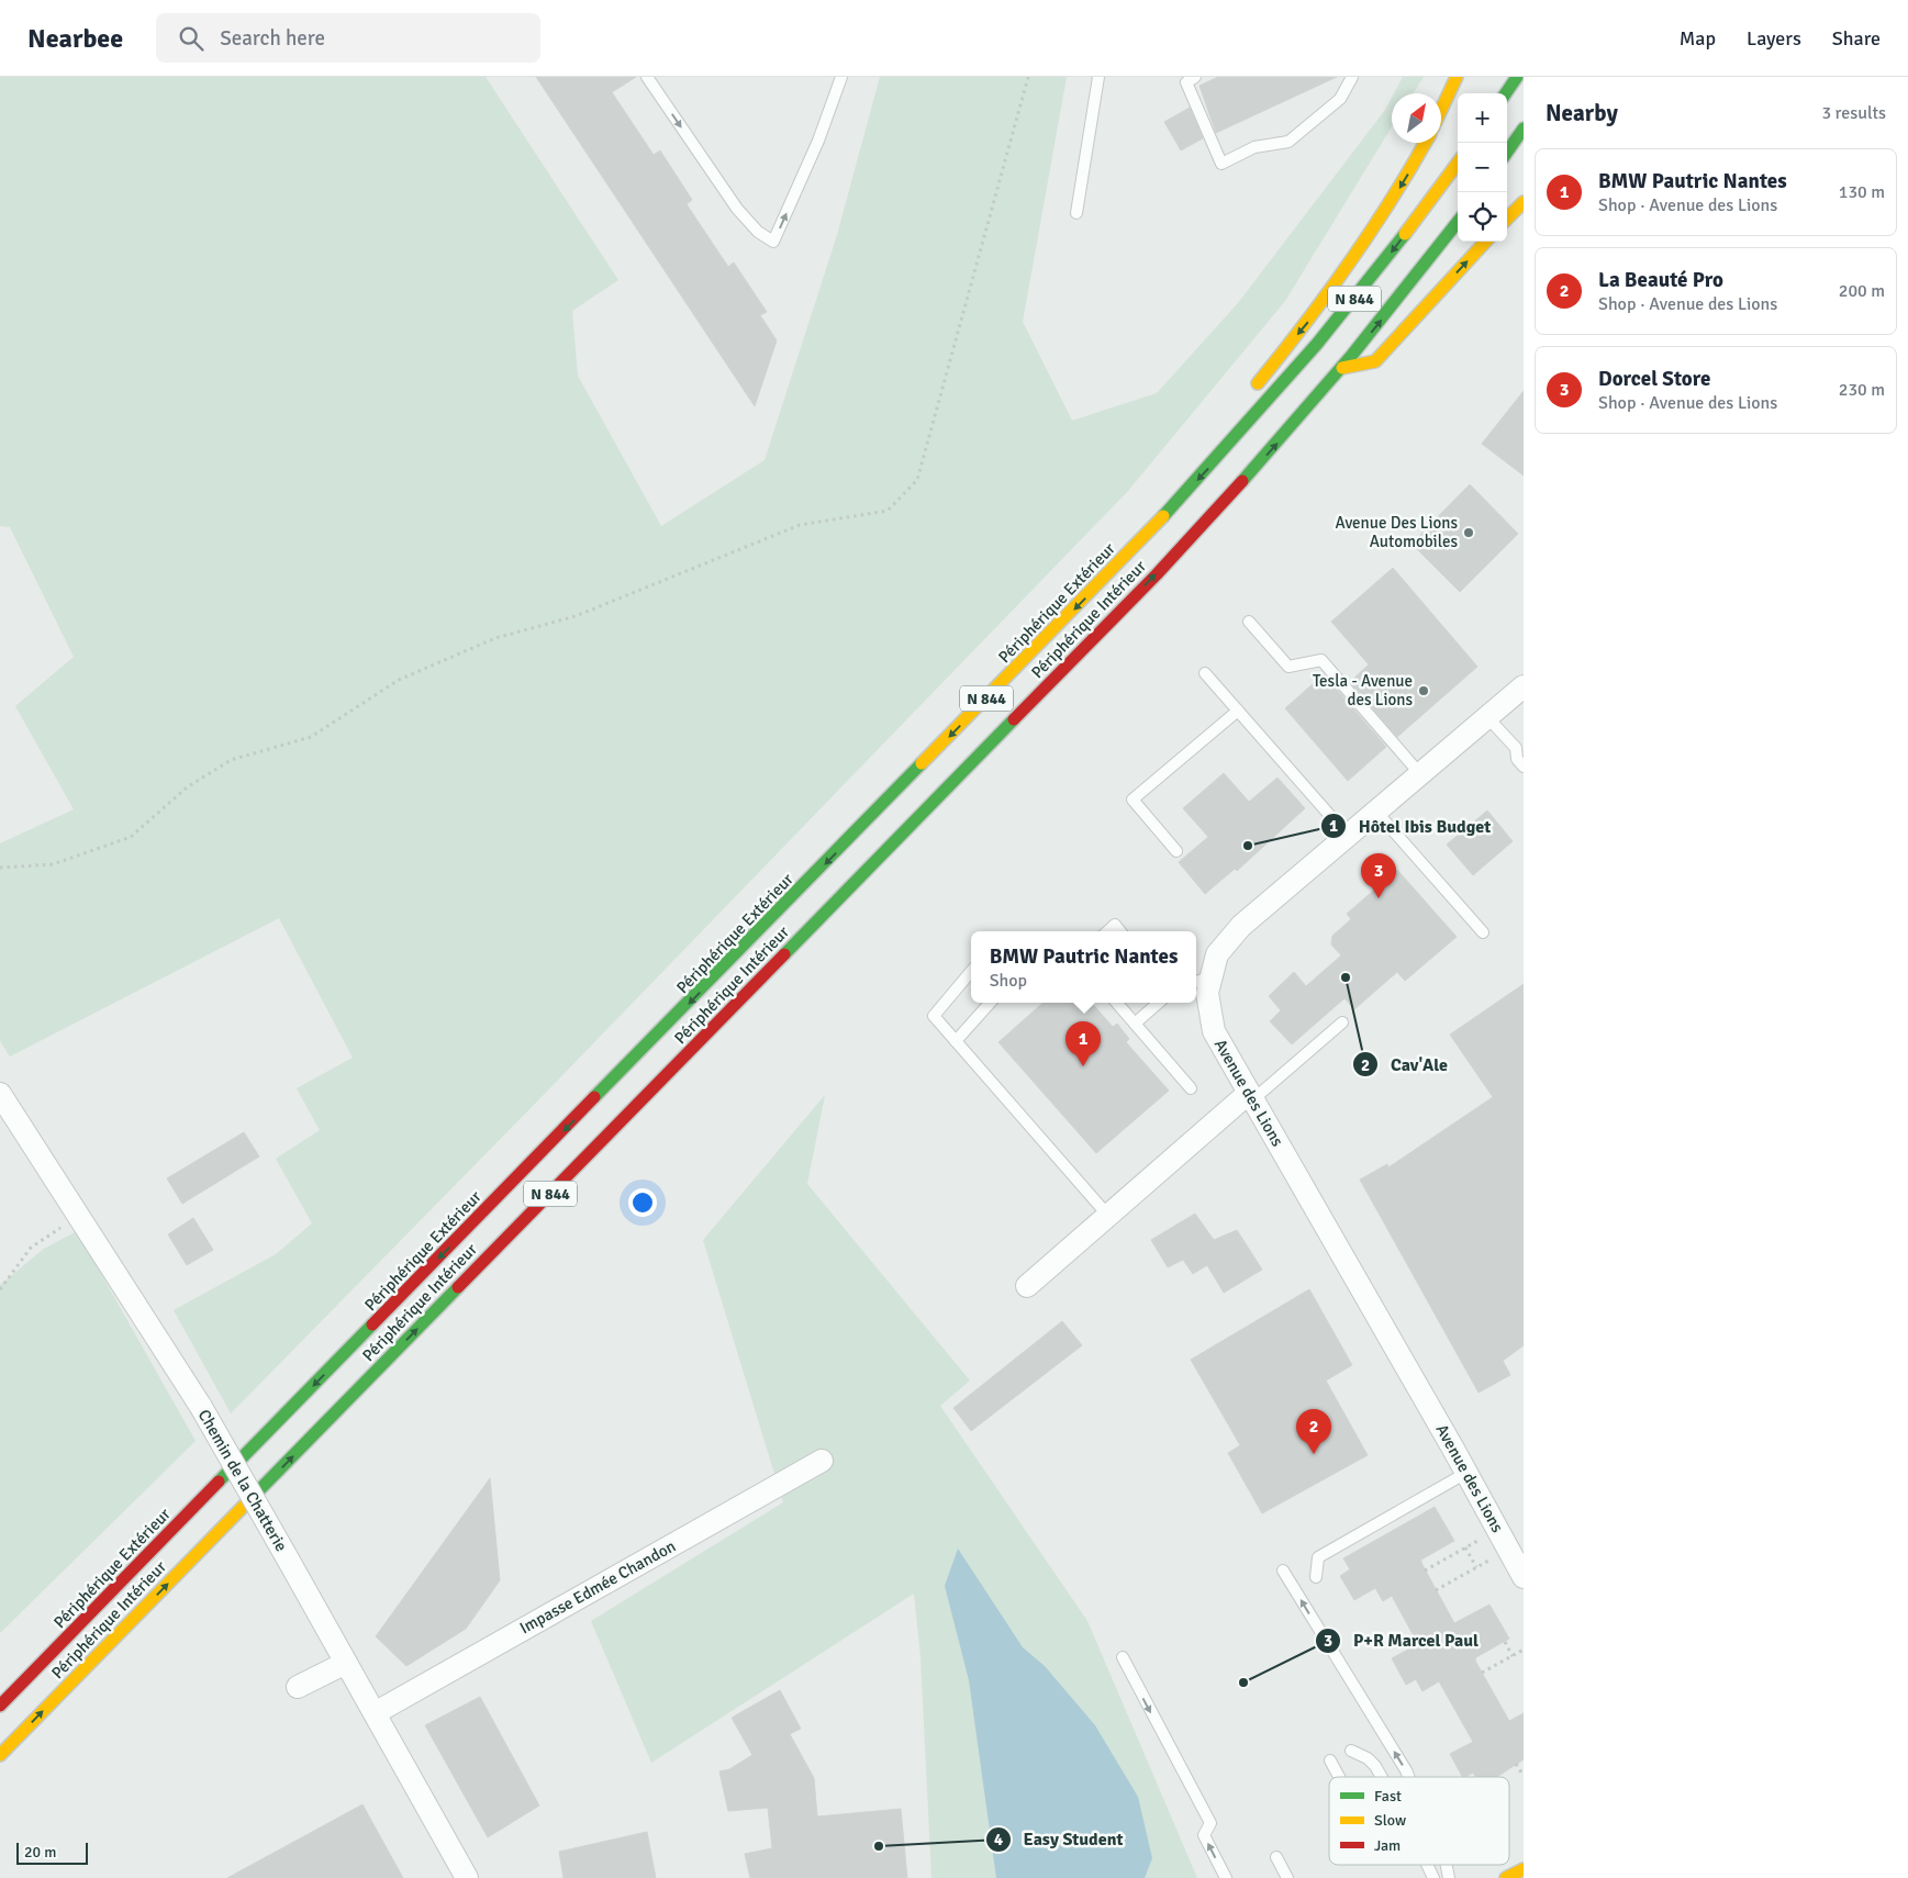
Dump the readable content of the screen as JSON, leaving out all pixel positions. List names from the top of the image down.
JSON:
{
  "streets": {
    "main road": ["N 844", "Périphérique Extérieur", "Périphérique Intérieur"],
    "street": ["Avenue des Lions", "Chemin de la Chatterie", "Impasse Edmée Chandon"]
  },
  "crossings": [
    ["Chemin de la Chatterie", "Impasse Edmée Chandon"]
  ],
  "one_way": ["Périphérique Extérieur", "Périphérique Intérieur"],
  "places": [
    "Avenue Des Lions Automobiles",
    "Tesla - Avenue des Lions",
    "Hôtel Ibis Budget",
    "Cav'Ale",
    "P+R Marcel Paul",
    "Easy Student"
  ],
  "legend": ["Fast", "Slow", "Jam"],
  "scale_bar": "20 m",
  "north": "top right",
  "page": {
    "header": "Nearbee",
    "search": "Search here",
    "nav": ["Map", "Layers", "Share"],
    "heading": ["Nearby", "3 results"],
    "map_buttons": ["+", "−"],
    "list": [
      {
        "mark": "1",
        "name": "BMW Pautric Nantes",
        "note": "Shop · Avenue des Lions",
        "value": "130 m"
      },
      {
        "mark": "2",
        "name": "La Beauté Pro",
        "note": "Shop · Avenue des Lions",
        "value": "200 m"
      },
      {
        "mark": "3",
        "name": "Dorcel Store",
        "note": "Shop · Avenue des Lions",
        "value": "230 m"
      }
    ],
    "pins": ["3", "1", "2"],
    "popup": ["BMW Pautric Nantes", "Shop"],
    "scale": "20 m"
  }
}
